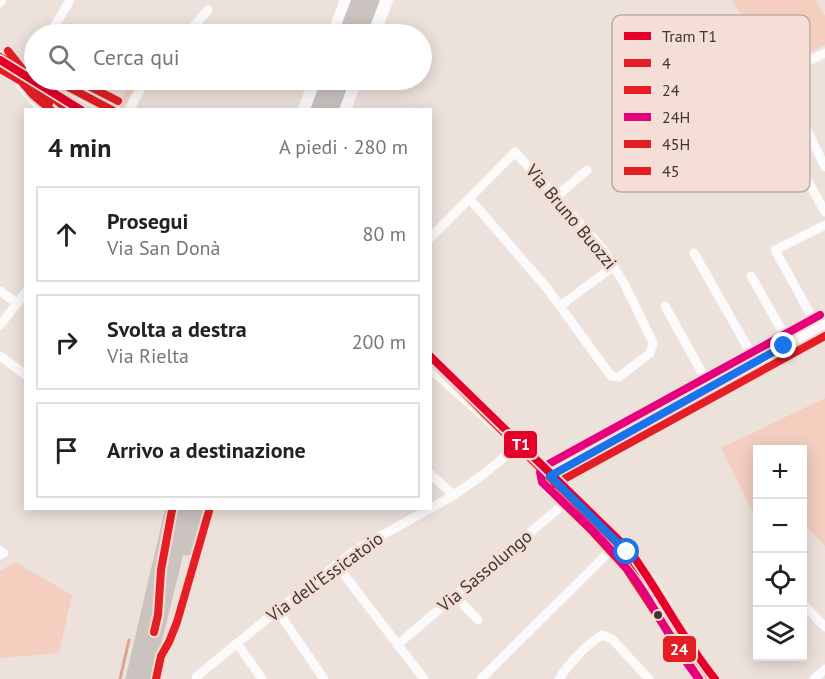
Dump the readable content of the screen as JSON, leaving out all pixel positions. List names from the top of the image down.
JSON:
{
  "streets": {
    "street": ["Via Bruno Buozzi", "Via Sassolungo", "Via dell'Essicatoio"]
  },
  "lines": [
    "transit line 45",
    "transit line 4",
    "tram line T1",
    "transit line 45H",
    "transit line 24H",
    "transit line 24"
  ],
  "legend": [
    "Tram T1",
    "4",
    "24",
    "24H",
    "45H",
    "45"
  ],
  "page": {
    "search": "Cerca qui",
    "heading": ["4 min", "A piedi · 280 m"],
    "list": [
      ["Prosegui", "Via San Donà", "80 m"],
      ["Svolta a destra", "Via Rielta", "200 m"],
      "Arrivo a destinazione"
    ],
    "map_buttons": ["+", "−"]
  }
}
